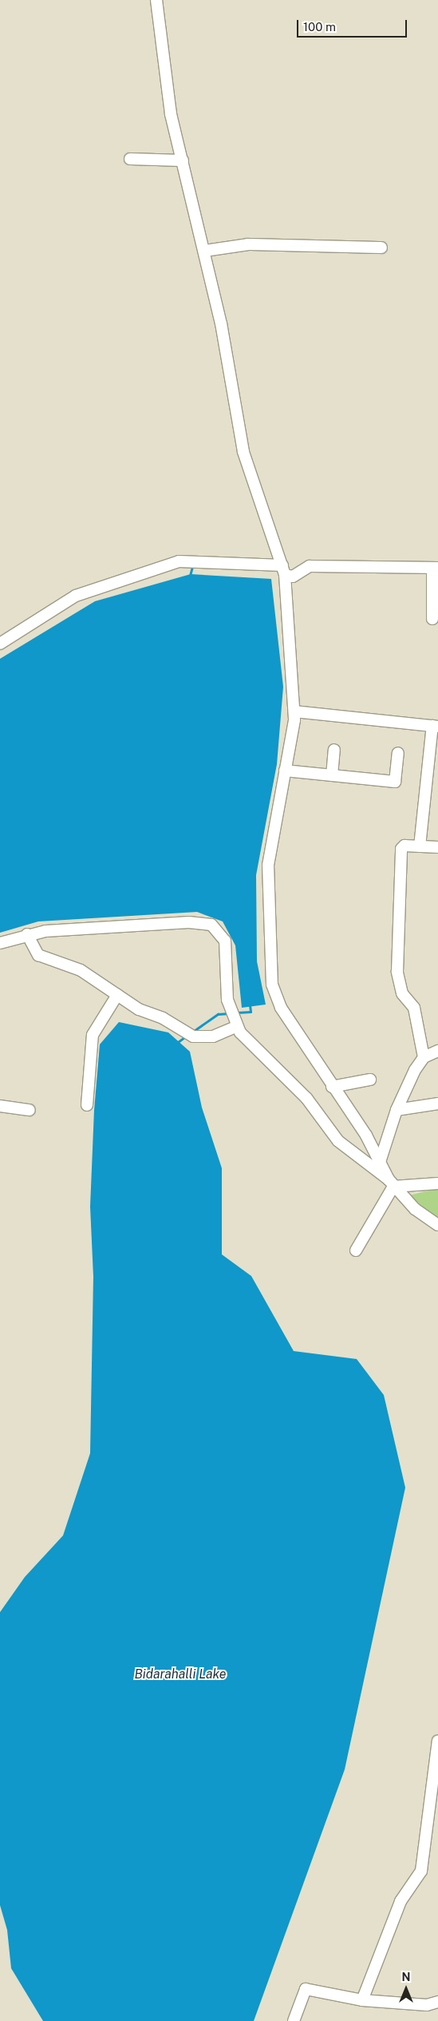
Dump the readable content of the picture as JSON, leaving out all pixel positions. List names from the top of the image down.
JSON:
{
  "water": ["Bidarahalli Lake"],
  "scale_bar": "100 m",
  "north": "top"
}
